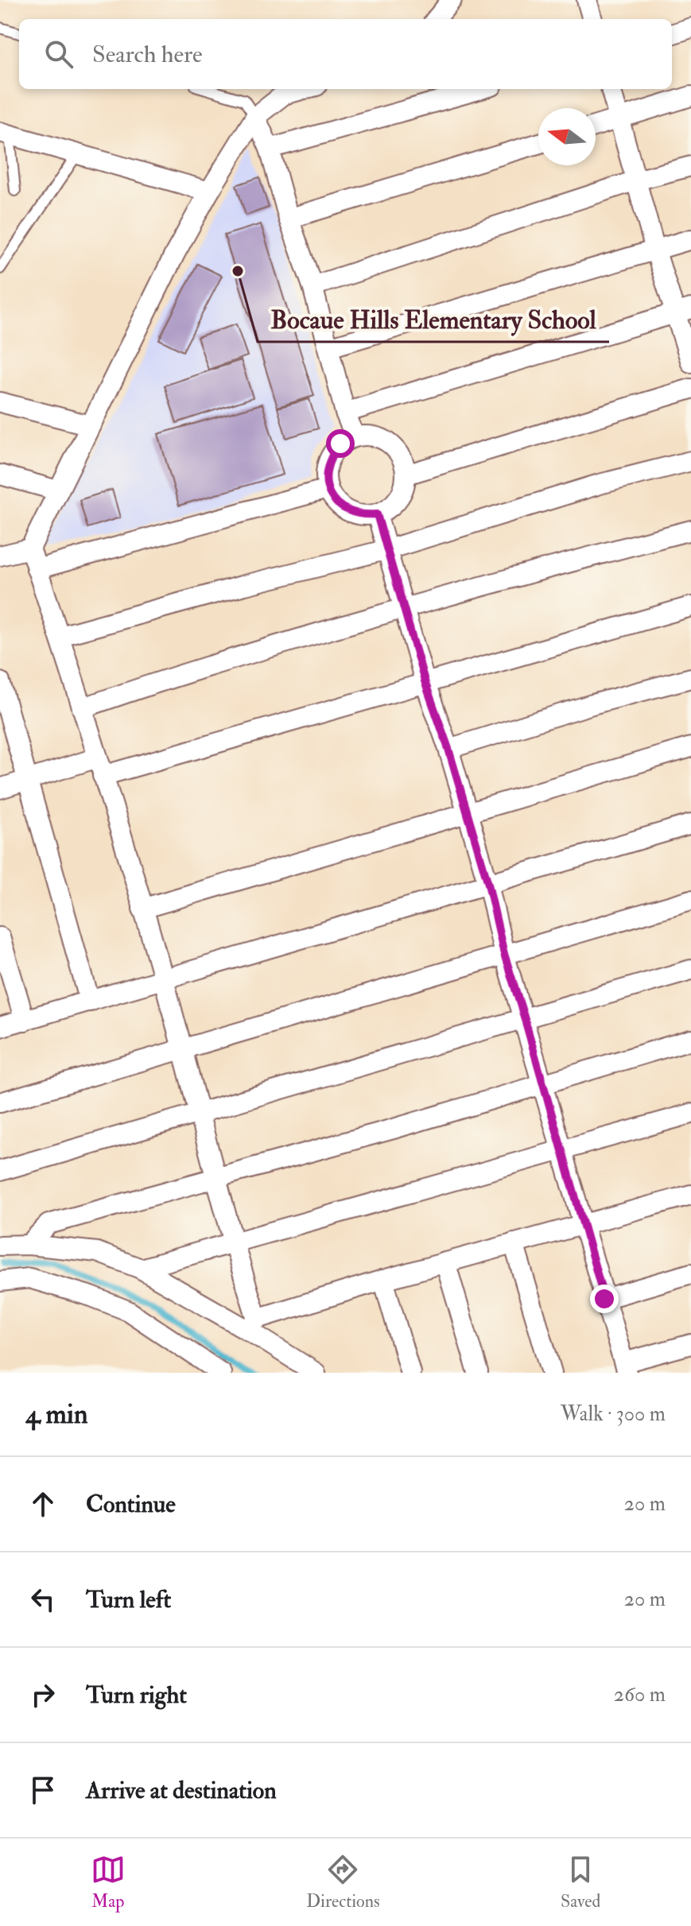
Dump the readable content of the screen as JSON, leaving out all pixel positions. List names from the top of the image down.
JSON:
{
  "places": ["Bocaue Hills Elementary School"],
  "north": "left",
  "page": {
    "search": "Search here",
    "heading": ["4 min", "Walk · 300 m"],
    "list": [
      ["Continue", "20 m"],
      ["Turn left", "20 m"],
      ["Turn right", "260 m"],
      "Arrive at destination"
    ],
    "nav": ["Map", "Directions", "Saved"]
  }
}
